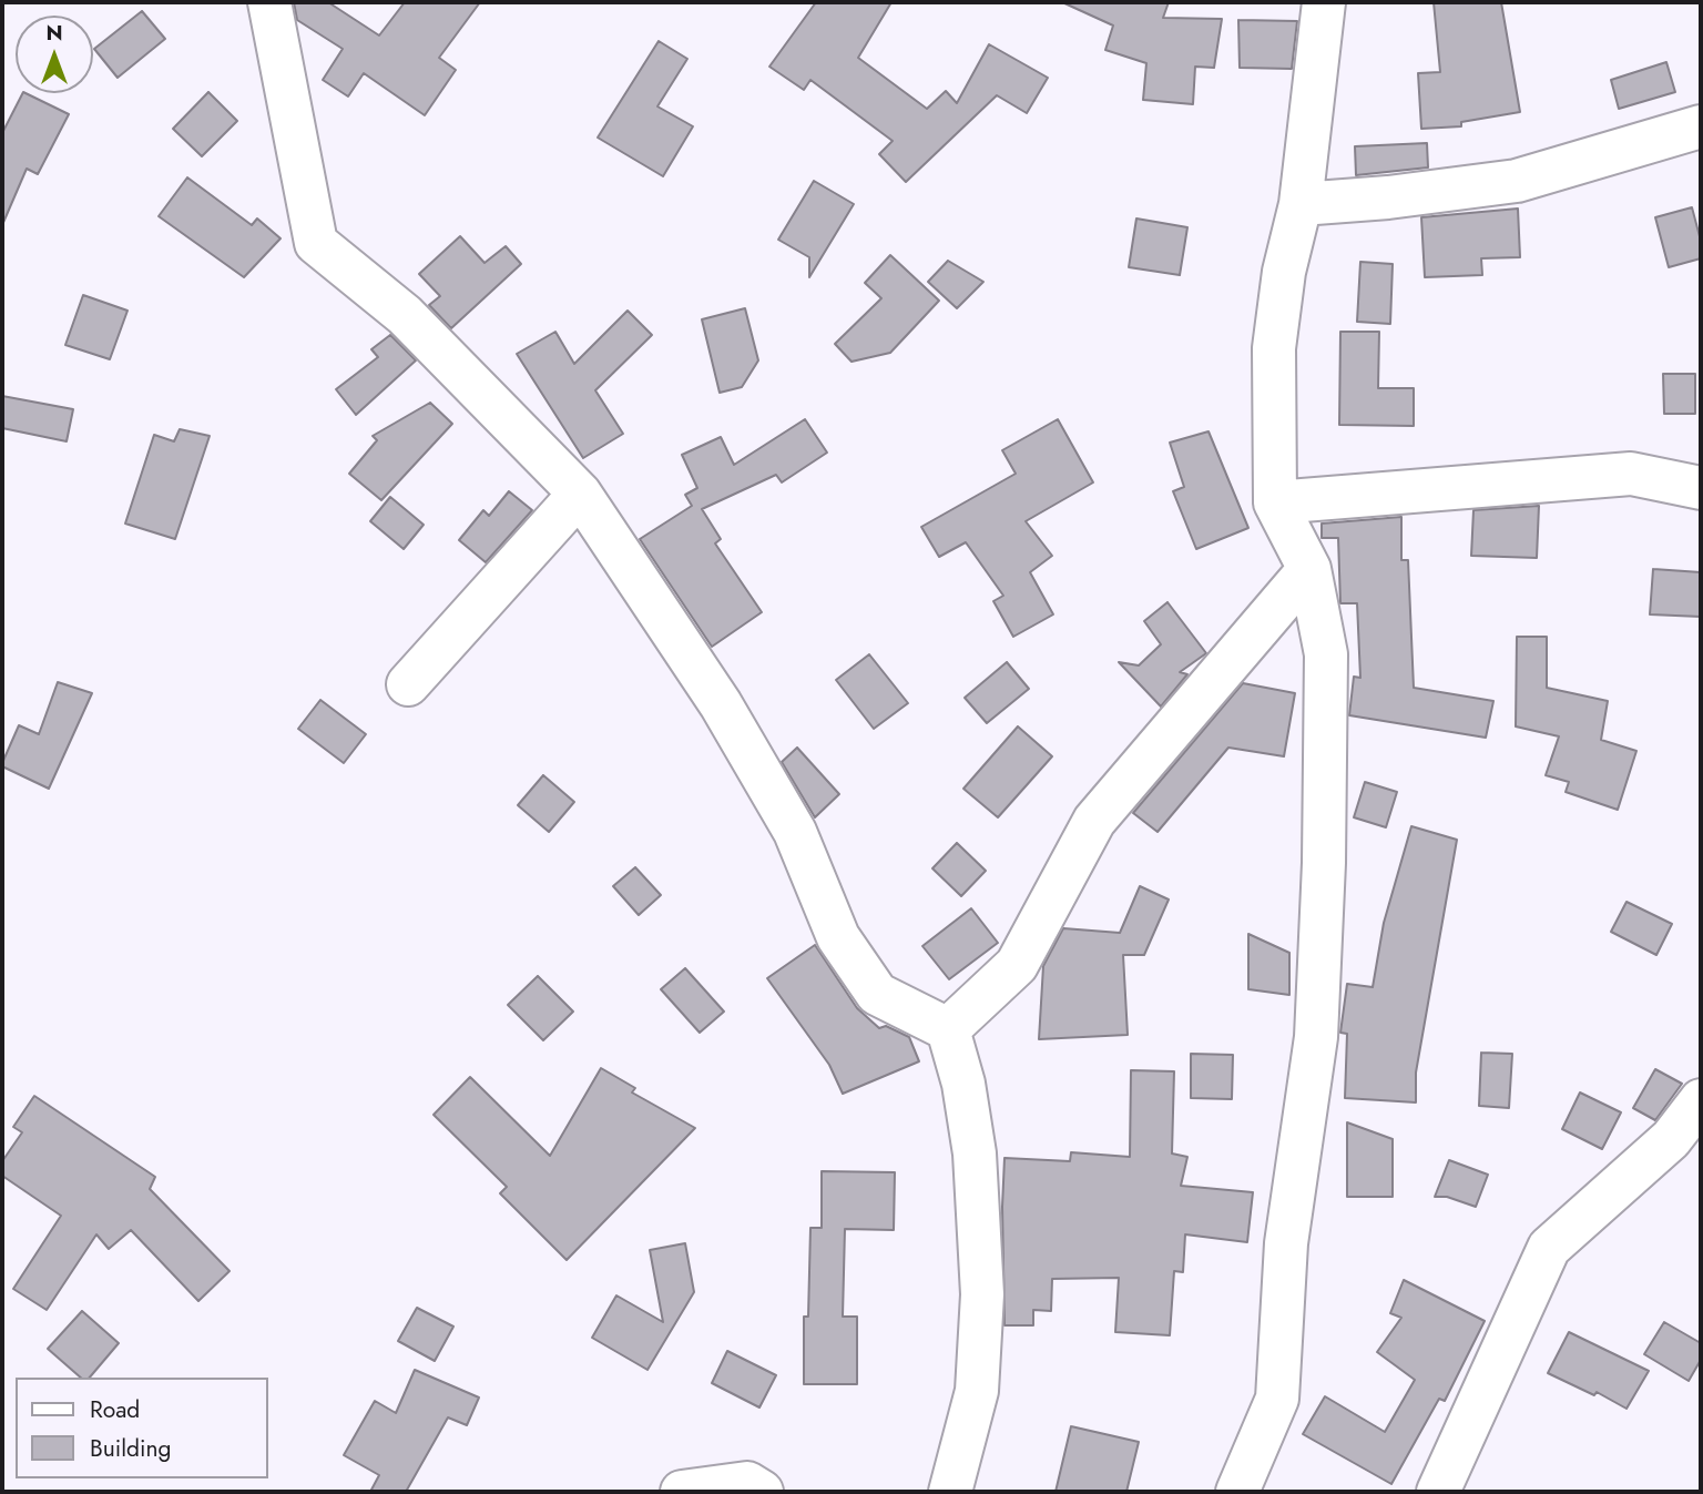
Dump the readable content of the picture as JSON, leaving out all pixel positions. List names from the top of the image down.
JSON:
{
  "legend": ["Road", "Building"],
  "north": "top"
}
